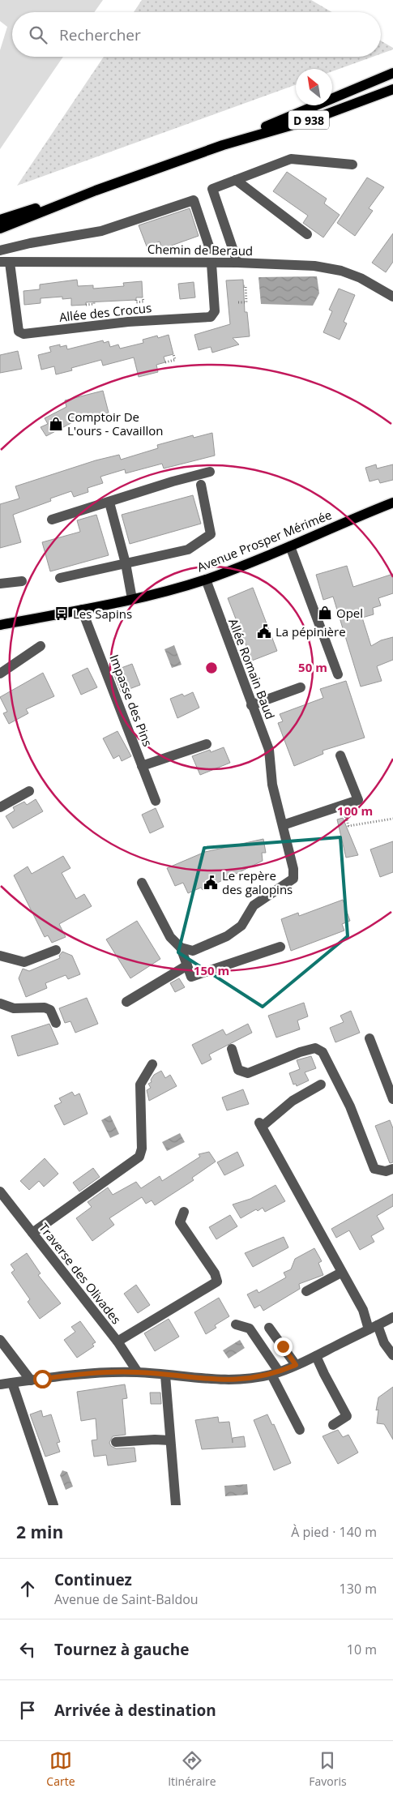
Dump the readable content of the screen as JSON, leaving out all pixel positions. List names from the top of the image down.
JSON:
{
  "streets": {
    "main road": ["D 938", "Avenue Prosper Mérimée"],
    "street": [
      "Chemin de Beraud",
      "Allée des Crocus",
      "Allée Romain Baud",
      "Impasse des Pins",
      "Traverse des Olivades"
    ]
  },
  "crossings": [
    ["Chemin de Beraud", "Allée des Crocus"],
    ["Avenue Prosper Mérimée", "Allée Romain Baud"],
    ["Avenue Prosper Mérimée", "Impasse des Pins"]
  ],
  "places": {
    "shop": ["Comptoir De L'ours - Cavaillon", "Opel"],
    "bus stop": ["Les Sapins"],
    "public building": ["La pépinière", "Le repère des galopins"]
  },
  "north": "top left",
  "page": {
    "search": "Rechercher",
    "heading": ["2 min", "À pied · 140 m"],
    "list": [
      ["Continuez", "Avenue de Saint-Baldou", "130 m"],
      ["Tournez à gauche", "10 m"],
      "Arrivée à destination"
    ],
    "nav": ["Carte", "Itinéraire", "Favoris"]
  },
  "rings": ["50 m", "100 m", "150 m"]
}
